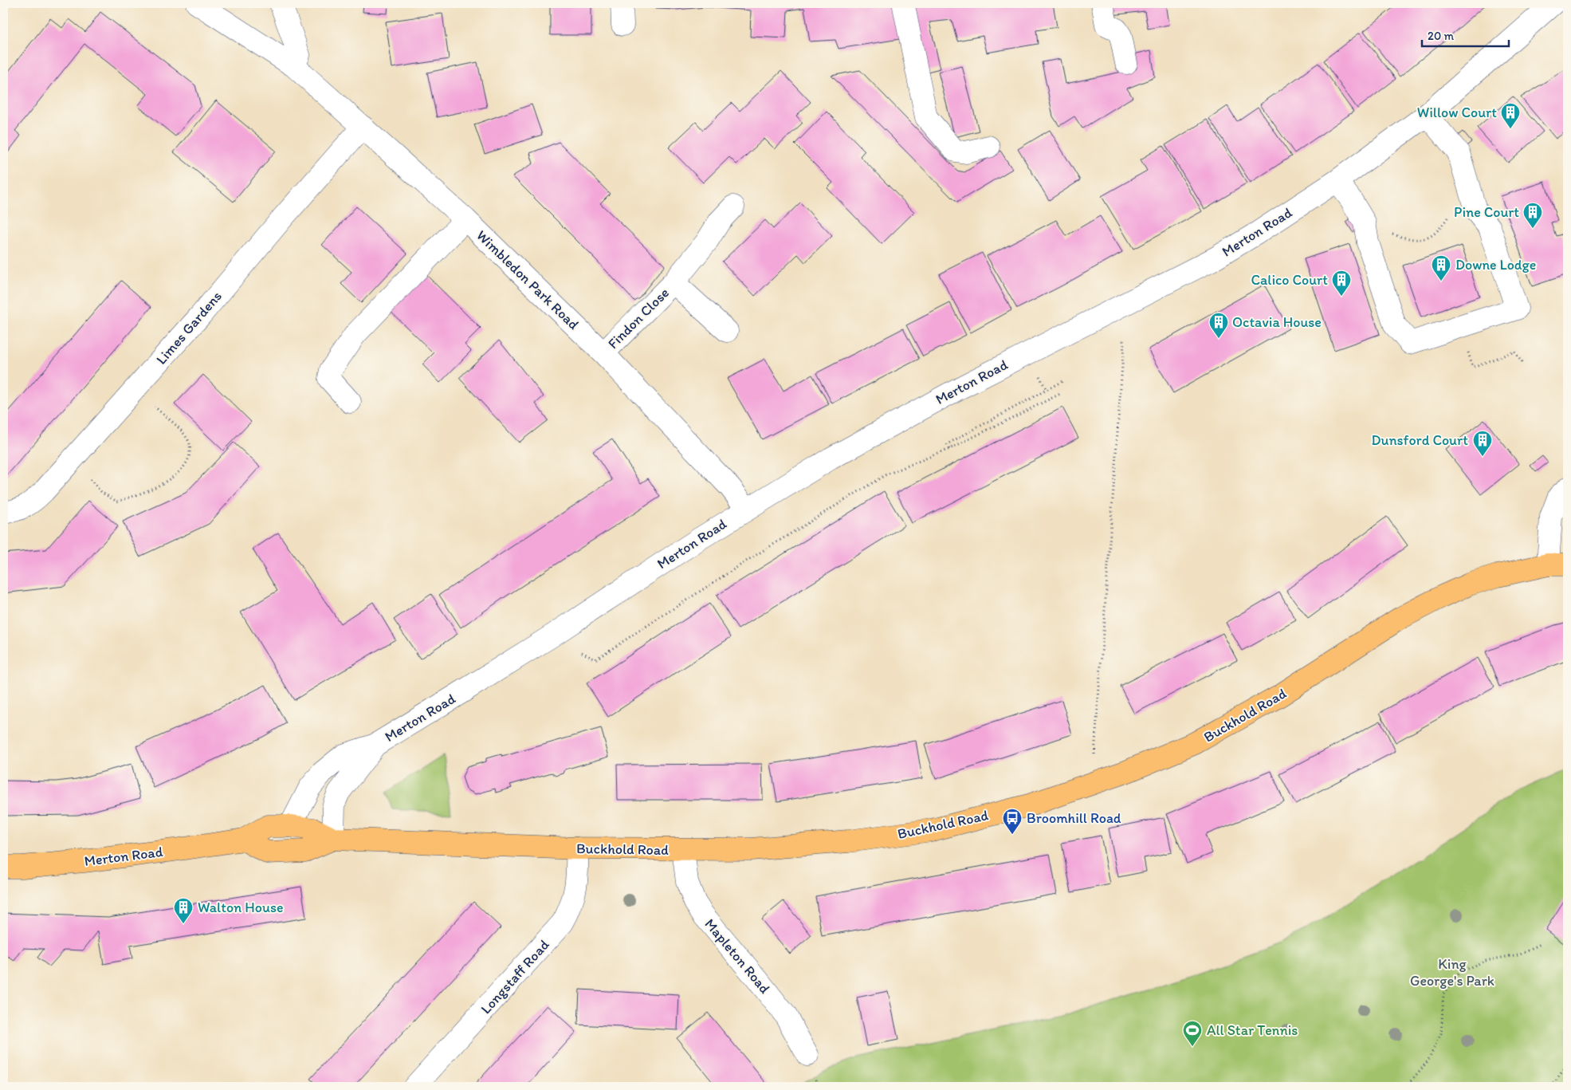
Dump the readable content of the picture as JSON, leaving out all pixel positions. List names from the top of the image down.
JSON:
{
  "streets": {
    "main road": ["Merton Road", "Buckhold Road"],
    "street": [
      "Wimbledon Park Road",
      "Findon Close",
      "Limes Gardens",
      "Mapleton Road",
      "Longstaff Road"
    ]
  },
  "crossings": [
    ["Merton Road", "Wimbledon Park Road"],
    ["Merton Road", "Buckhold Road"],
    ["Wimbledon Park Road", "Findon Close"],
    ["Wimbledon Park Road", "Limes Gardens"],
    ["Buckhold Road", "Mapleton Road"],
    ["Buckhold Road", "Longstaff Road"]
  ],
  "parks": ["King George's Park"],
  "places": {
    "building": [
      "Willow Court",
      "Pine Court",
      "Downe Lodge",
      "Calico Court",
      "Octavia House",
      "Dunsford Court",
      "Walton House"
    ],
    "bus stop": ["Broomhill Road"],
    "sports": ["All Star Tennis"]
  },
  "scale_bar": "20 m"
}
